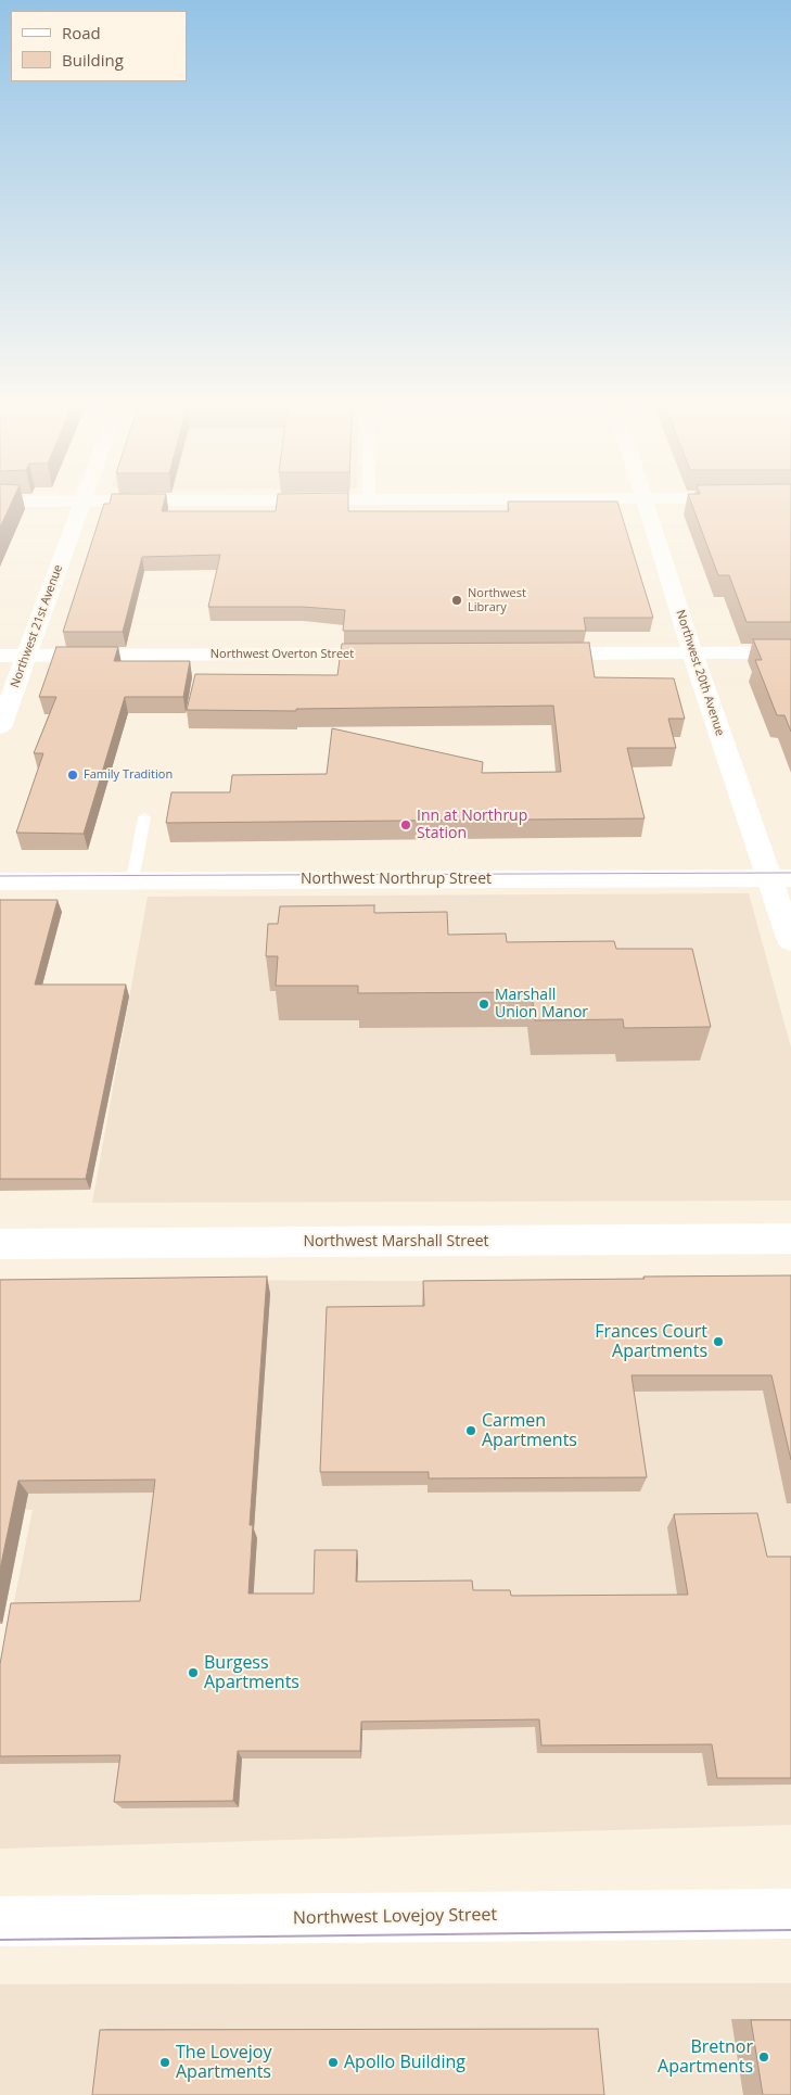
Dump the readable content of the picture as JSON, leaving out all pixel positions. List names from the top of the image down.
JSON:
{
  "streets": {
    "street": [
      "Northwest 21st Avenue",
      "Northwest Overton Street",
      "Northwest 20th Avenue",
      "Northwest Northrup Street",
      "Northwest Marshall Street",
      "Northwest Lovejoy Street"
    ]
  },
  "crossings": [
    ["Northwest 21st Avenue", "Northwest Overton Street"],
    ["Northwest 20th Avenue", "Northwest Northrup Street"]
  ],
  "places": [
    "Northwest Library",
    "Family Tradition",
    "Inn at Northrup Station",
    "Marshall Union Manor",
    "Frances Court Apartments",
    "Carmen Apartments",
    "Burgess Apartments",
    "Bretnor Apartments",
    "The Lovejoy Apartments",
    "Apollo Building"
  ],
  "legend": ["Road", "Building"]
}
